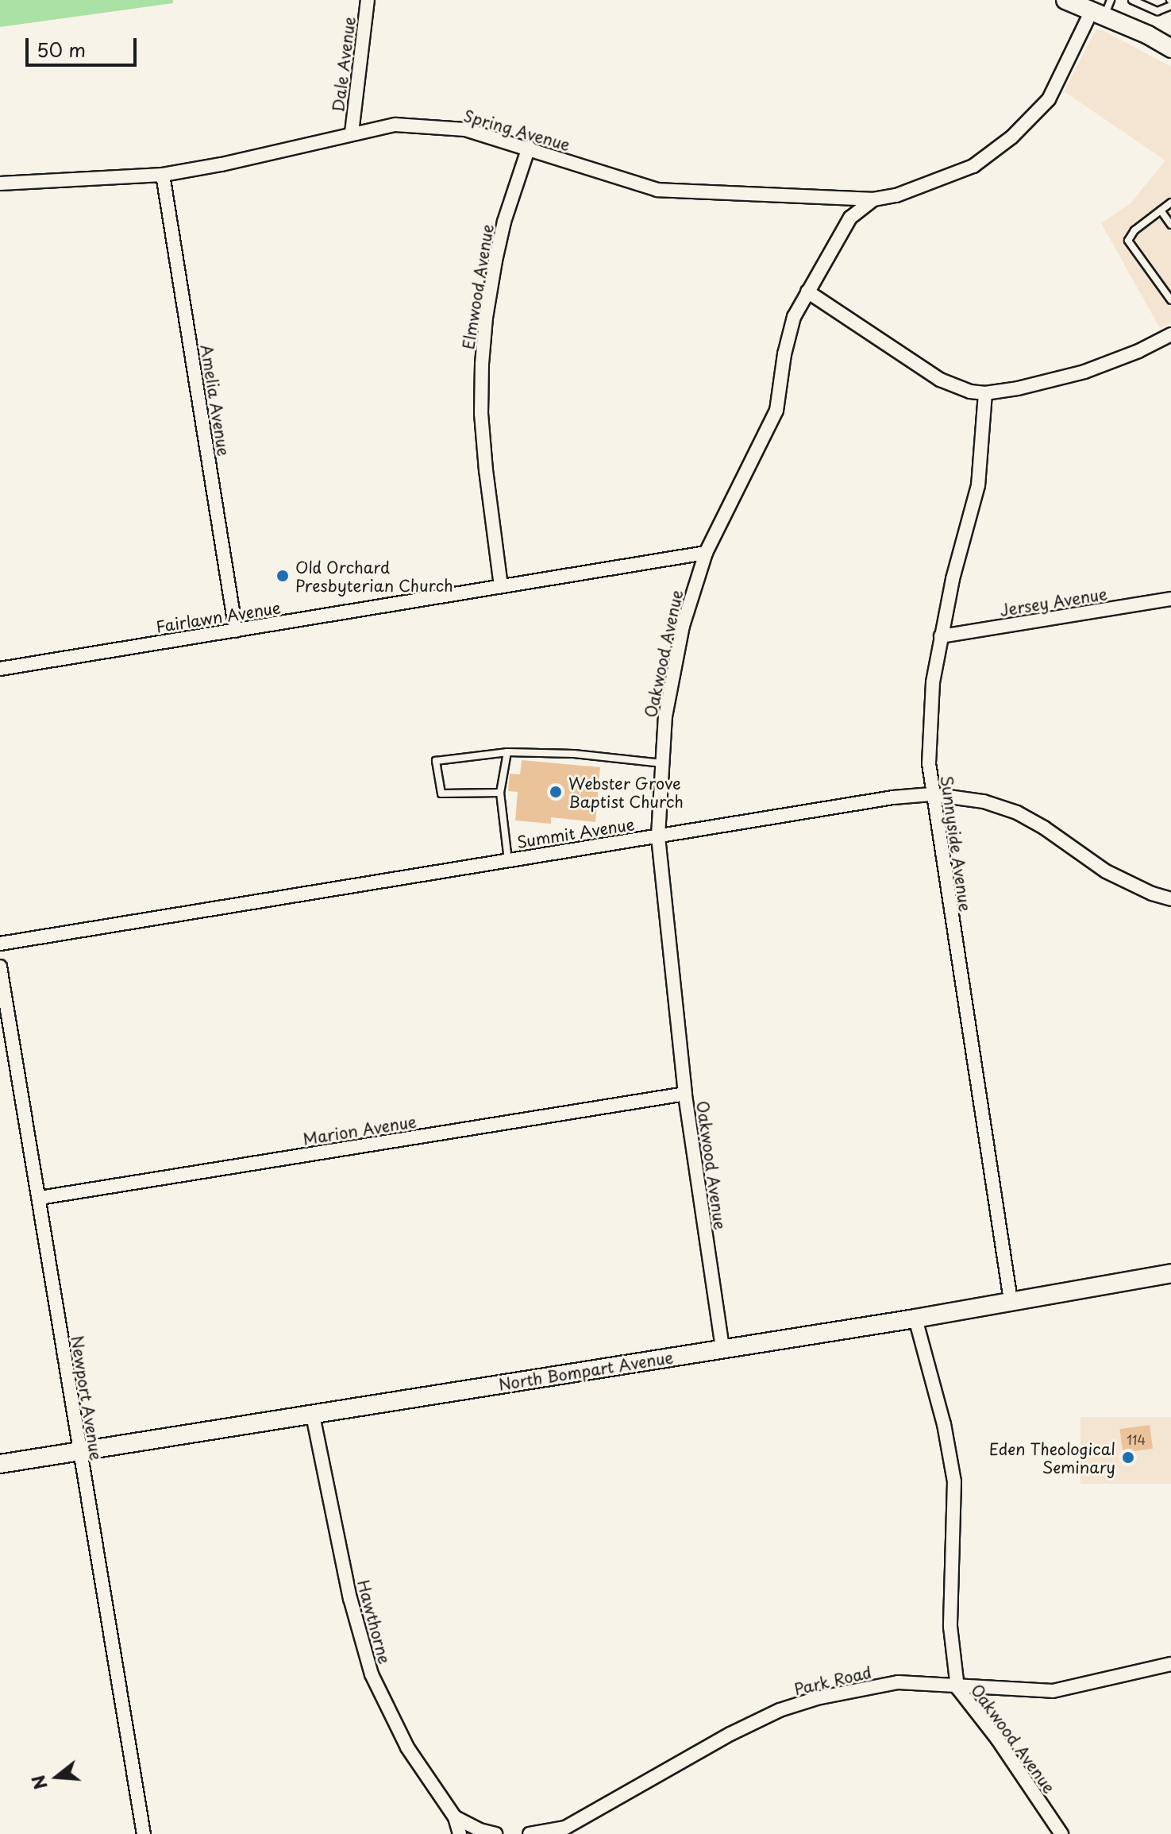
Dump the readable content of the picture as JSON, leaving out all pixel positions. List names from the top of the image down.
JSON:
{
  "streets": {
    "street": [
      "Dale Avenue",
      "Spring Avenue",
      "Elmwood Avenue",
      "Amelia Avenue",
      "Jersey Avenue",
      "Fairlawn Avenue",
      "Oakwood Avenue",
      "Summit Avenue",
      "Sunnyside Avenue",
      "Marion Avenue",
      "North Bompart Avenue",
      "Newport Avenue",
      "Hawthorne",
      "Park Road"
    ]
  },
  "crossings": [
    ["Dale Avenue", "Spring Avenue"],
    ["Spring Avenue", "Elmwood Avenue"],
    ["Spring Avenue", "Amelia Avenue"],
    ["Spring Avenue", "Oakwood Avenue"],
    ["Elmwood Avenue", "Fairlawn Avenue"],
    ["Amelia Avenue", "Fairlawn Avenue"],
    ["Jersey Avenue", "Sunnyside Avenue"],
    ["Fairlawn Avenue", "Oakwood Avenue"],
    ["Oakwood Avenue", "Summit Avenue"],
    ["Oakwood Avenue", "Marion Avenue"],
    ["Oakwood Avenue", "North Bompart Avenue"],
    ["Oakwood Avenue", "Park Road"],
    ["Summit Avenue", "Sunnyside Avenue"],
    ["Sunnyside Avenue", "North Bompart Avenue"],
    ["Marion Avenue", "Newport Avenue"],
    ["North Bompart Avenue", "Newport Avenue"],
    ["North Bompart Avenue", "Hawthorne"]
  ],
  "places": ["Old Orchard Presbyterian Church", "Webster Grove Baptist Church", "Eden Theological Seminary"],
  "house_numbers": ["114"],
  "scale_bar": "50 m",
  "north": "left"
}
